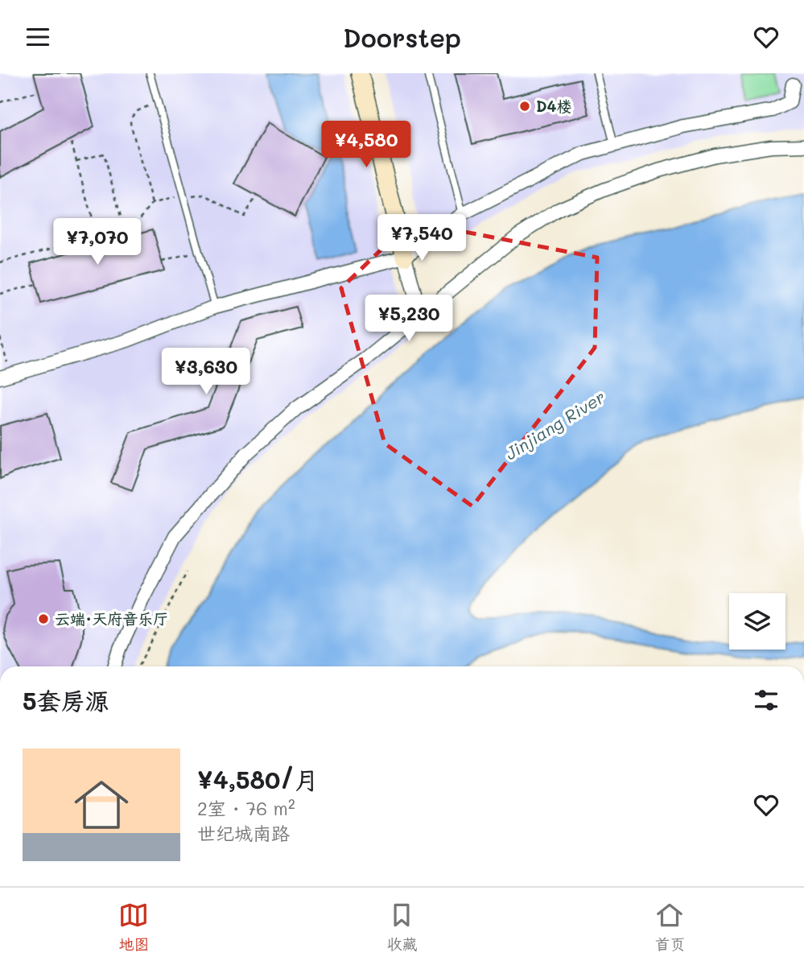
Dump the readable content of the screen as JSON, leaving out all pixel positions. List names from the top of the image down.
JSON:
{
  "water": ["Jinjiang River"],
  "places": ["D4楼", "云端·天府音乐厅"],
  "page": {
    "header": "Doorstep",
    "price": [
      "¥4,580",
      "¥7,540",
      "¥7,070",
      "¥5,230",
      "¥3,630"
    ],
    "heading": "5套房源",
    "list": [
      {
        "name": "¥4,580/月",
        "note": "2室 · 76 m² · 世纪城南路"
      }
    ],
    "tabs": ["地图", "收藏", "首页"]
  }
}
